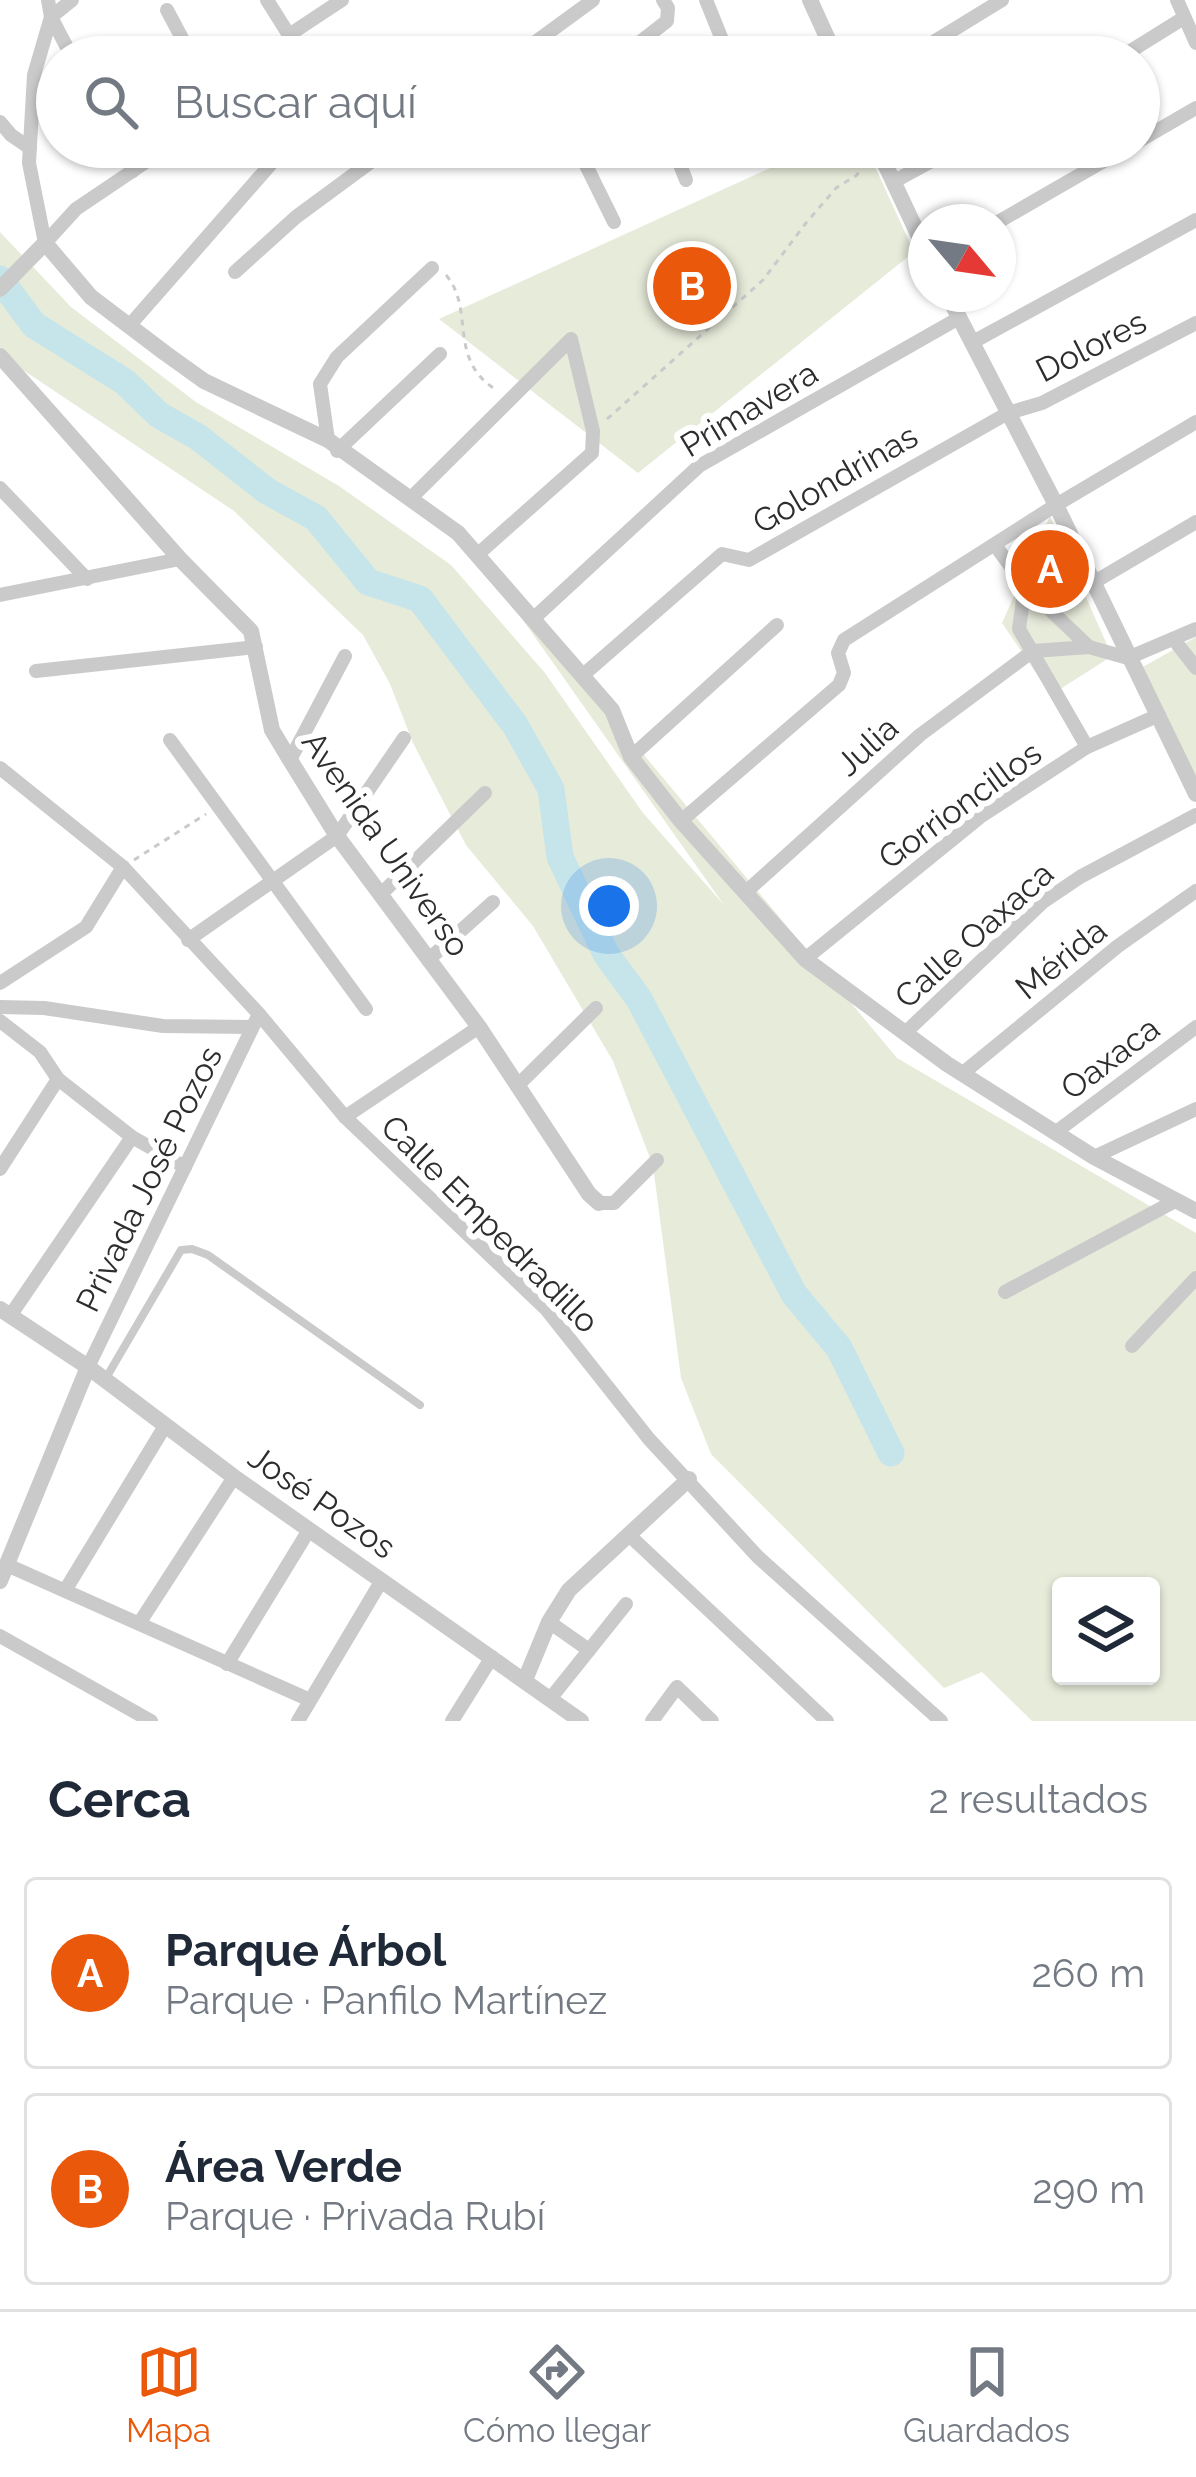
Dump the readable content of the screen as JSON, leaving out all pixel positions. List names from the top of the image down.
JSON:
{
  "streets": {
    "street": [
      "Dolores",
      "Primavera",
      "Golondrinas",
      "Julia",
      "Gorrioncillos",
      "Avenida Universo",
      "Calle Oaxaca",
      "Mérida",
      "Oaxaca",
      "Privada José Pozos",
      "Calle Empedradillo",
      "José Pozos"
    ]
  },
  "crossings": [
    ["Dolores", "Golondrinas"],
    ["Privada José Pozos", "Calle Empedradillo"],
    ["Privada José Pozos", "José Pozos"]
  ],
  "north": "bottom right",
  "page": {
    "search": "Buscar aquí",
    "pins": ["B", "A"],
    "heading": ["Cerca", "2 resultados"],
    "list": [
      {
        "mark": "A",
        "name": "Parque Árbol",
        "note": "Parque · Panfilo Martínez",
        "value": "260 m"
      },
      {
        "mark": "B",
        "name": "Área Verde",
        "note": "Parque · Privada Rubí",
        "value": "290 m"
      }
    ],
    "nav": ["Mapa", "Cómo llegar", "Guardados"]
  }
}
